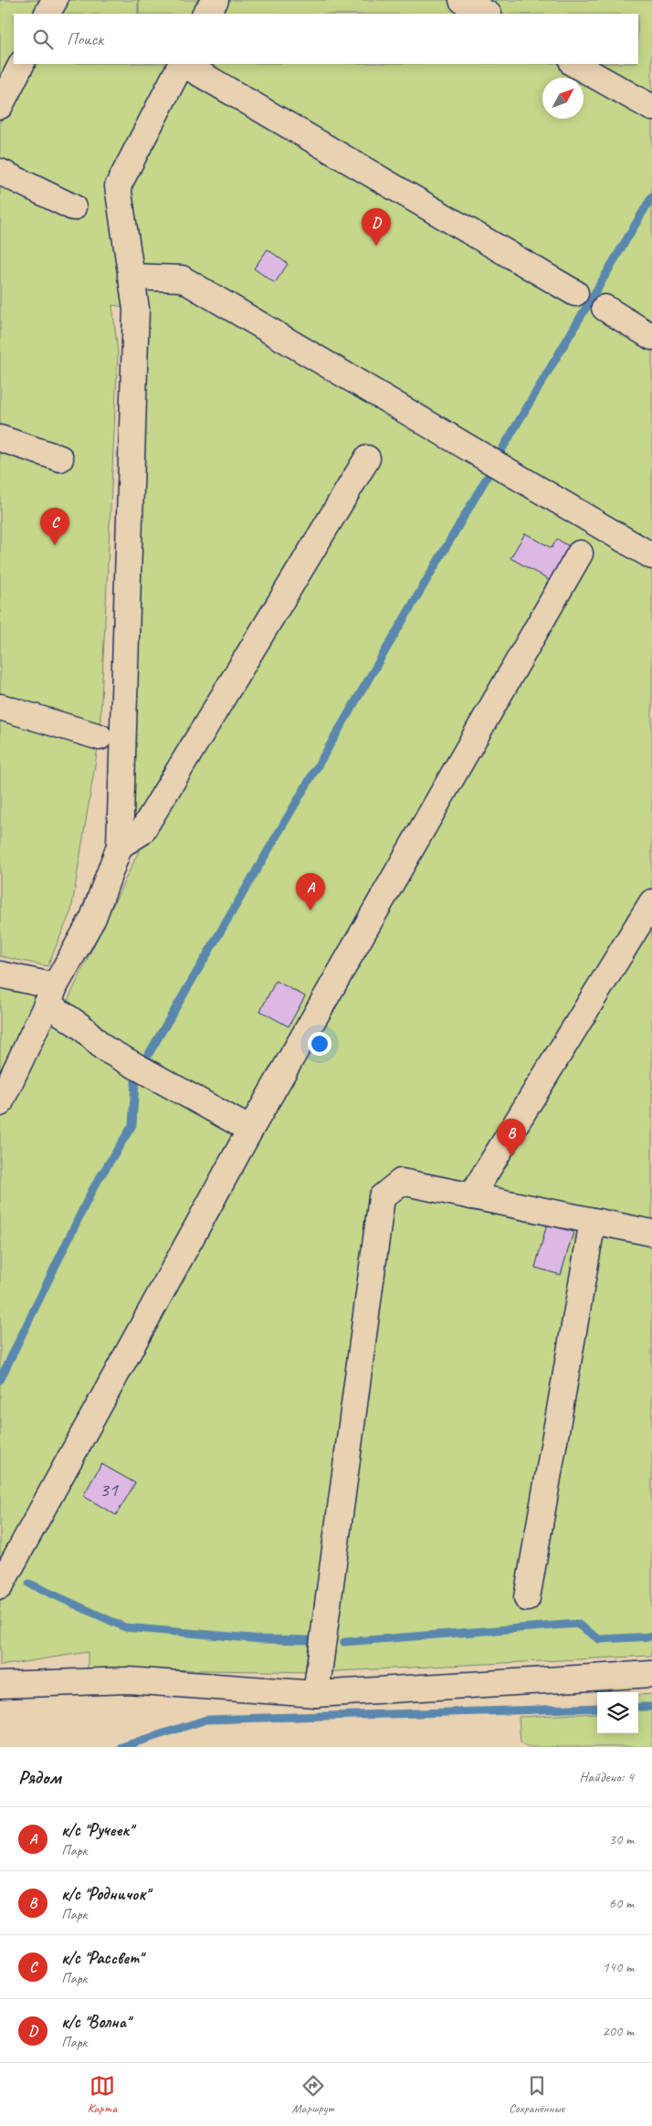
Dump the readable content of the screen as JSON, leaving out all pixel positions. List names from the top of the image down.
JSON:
{
  "house_numbers": ["31"],
  "north": "top right",
  "page": {
    "search": "Поиск",
    "pins": [
      "D",
      "C",
      "A",
      "B"
    ],
    "heading": ["Рядом", "Найдено: 4"],
    "list": [
      {
        "mark": "A",
        "name": "к/с \"Ручеек\"",
        "note": "Парк",
        "value": "30 m"
      },
      {
        "mark": "B",
        "name": "к/с \"Родничок\"",
        "note": "Парк",
        "value": "60 m"
      },
      {
        "mark": "C",
        "name": "к/с \"Рассвет\"",
        "note": "Парк",
        "value": "140 m"
      },
      {
        "mark": "D",
        "name": "к/с \"Волна\"",
        "note": "Парк",
        "value": "200 m"
      }
    ],
    "nav": ["Карта", "Маршрут", "Сохранённые"]
  }
}
